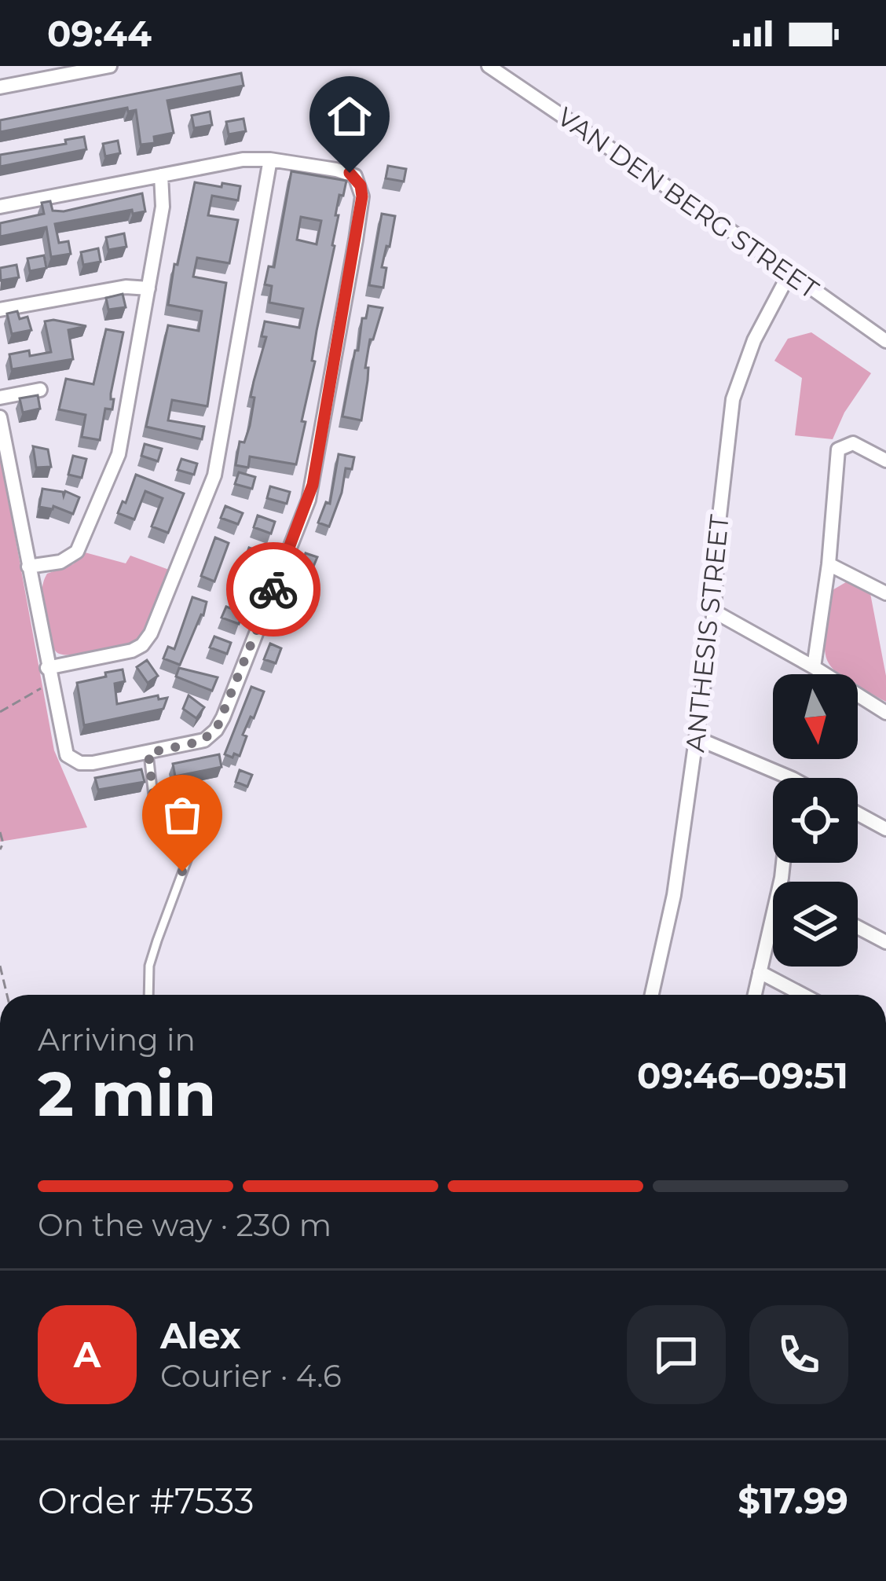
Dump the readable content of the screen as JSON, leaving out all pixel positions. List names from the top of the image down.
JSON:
{
  "streets": {
    "street": ["VAN DEN BERG STREET", "ANTHESIS STREET"]
  },
  "crossings": [
    ["VAN DEN BERG STREET", "ANTHESIS STREET"]
  ],
  "north": "bottom",
  "page": {
    "status": "09:44",
    "heading": ["2 min", "Arriving in", "09:46–09:51"],
    "panel": [
      "Alex",
      "Courier · 4.6",
      "Order #7533",
      "$17.99"
    ],
    "bar": "On the way · 230 m",
    "round": "A"
  }
}
